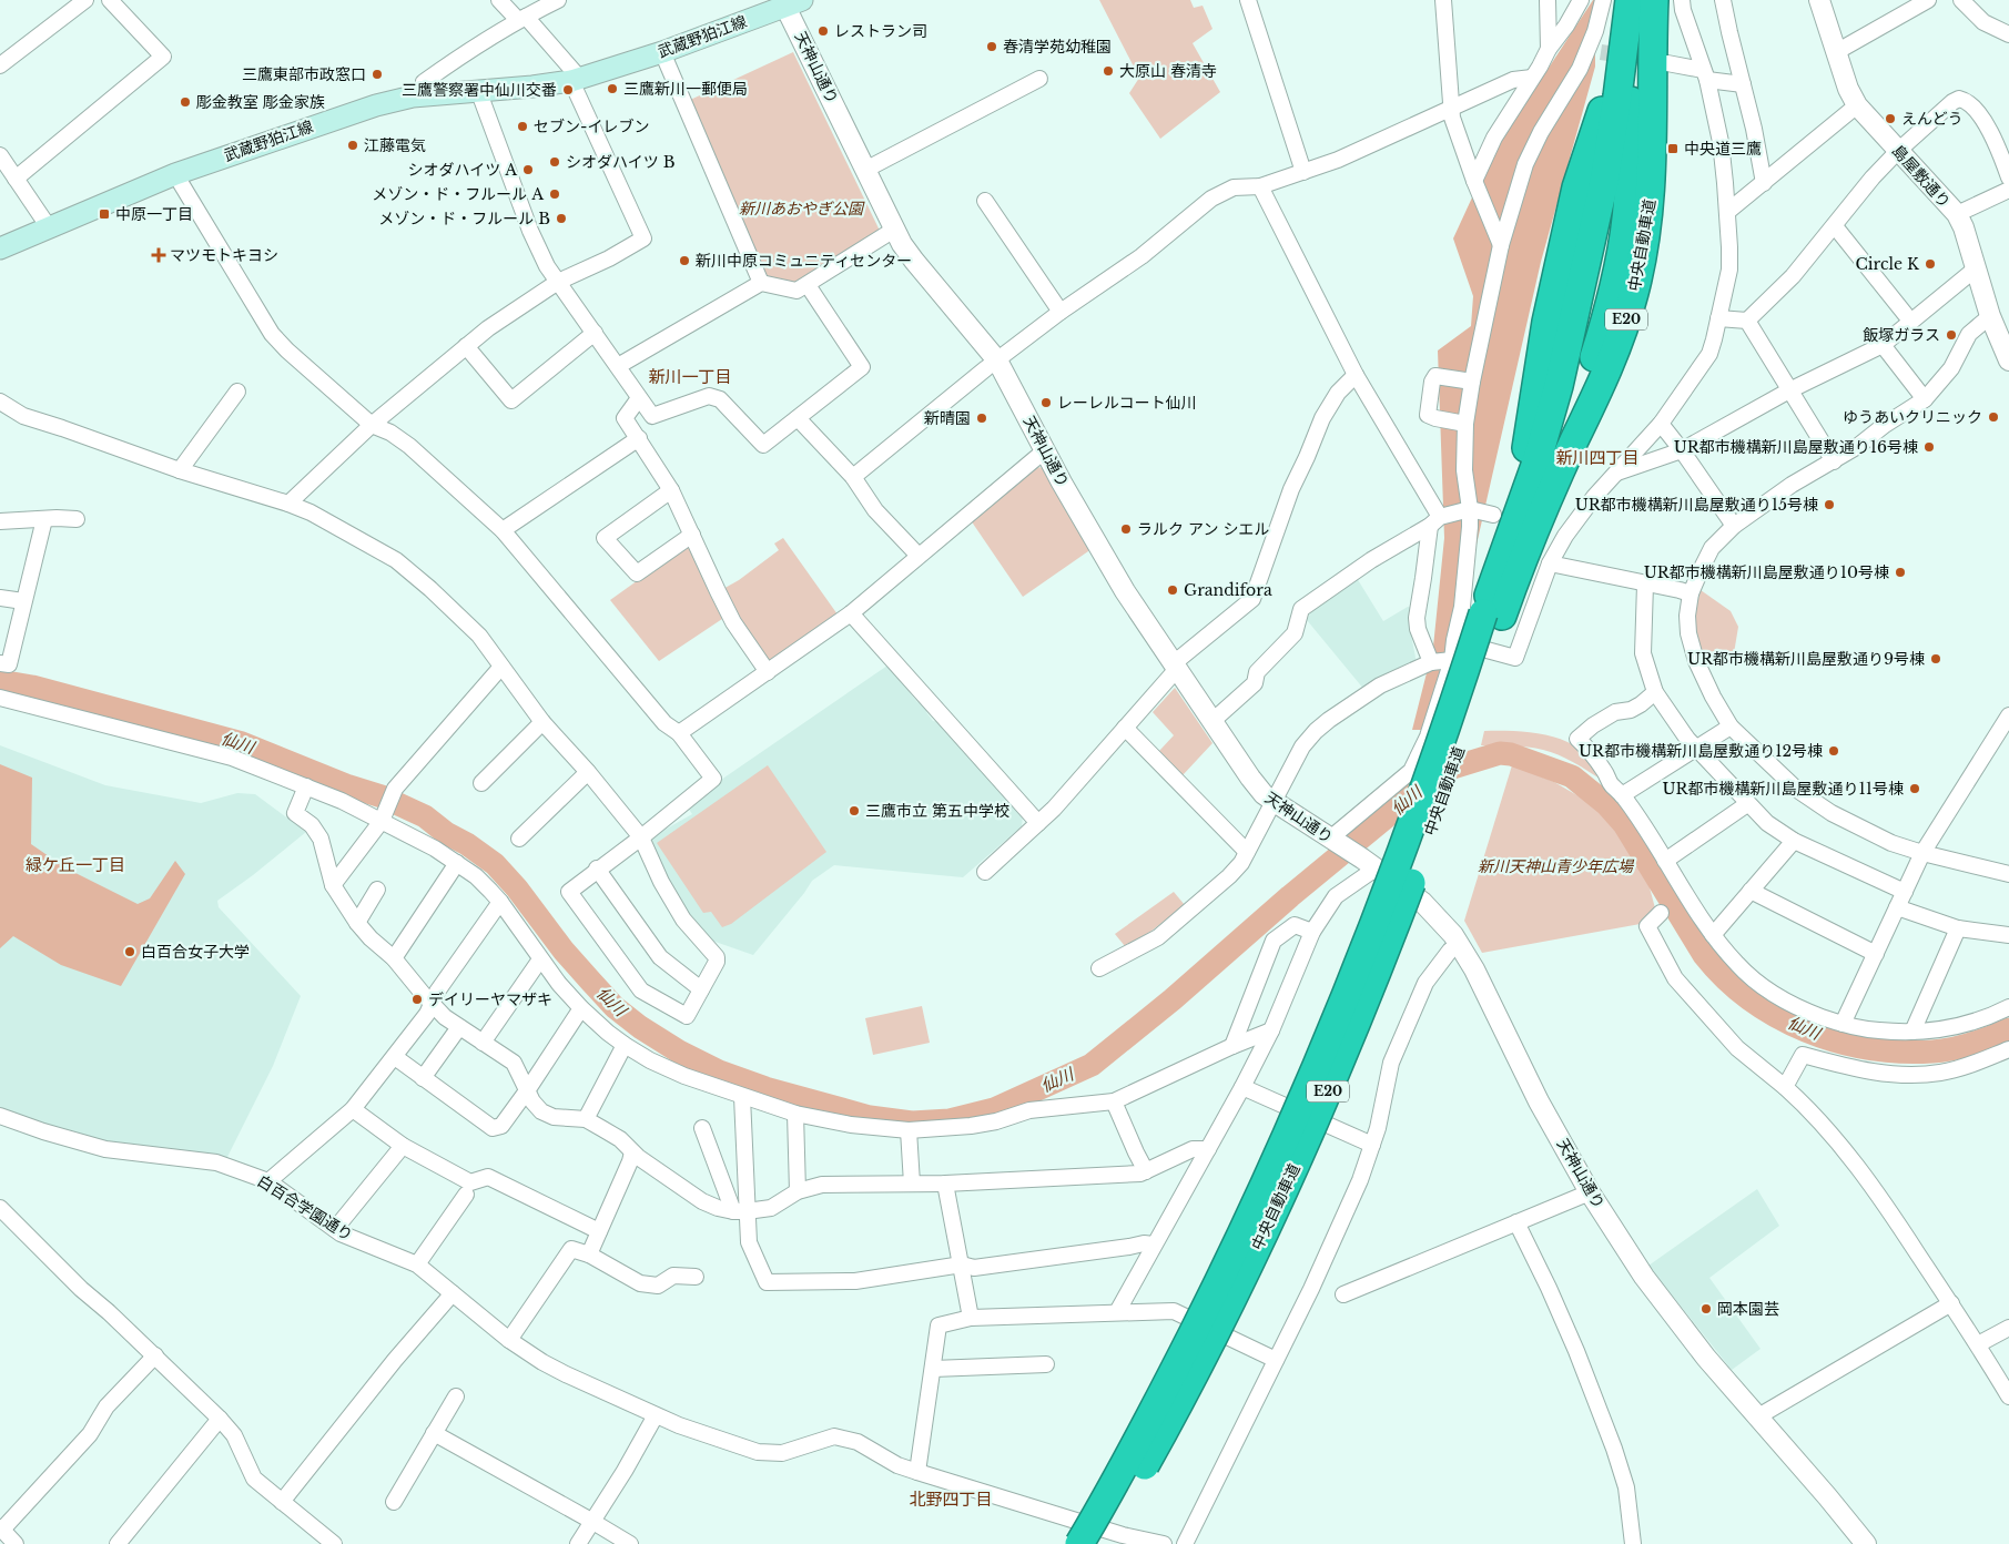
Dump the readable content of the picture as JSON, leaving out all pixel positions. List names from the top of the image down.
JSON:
{
  "streets": {
    "highway": ["中央自動車道", "E20"],
    "main road": ["武蔵野狛江線"],
    "street": ["天神山通り", "島屋敷通り", "白百合学園通り"]
  },
  "crossings": [
    ["武蔵野狛江線", "天神山通り"]
  ],
  "districts": [
    "新川一丁目",
    "新川四丁目",
    "緑ケ丘一丁目",
    "北野四丁目"
  ],
  "water": ["仙川"],
  "parks": ["新川あおやぎ公園", "新川天神山青少年広場"],
  "places": {
    "other": [
      "レストラン司",
      "春清学苑幼稚園",
      "大原山 春清寺",
      "三鷹東部市政窓口",
      "三鷹新川一郵便局",
      "三鷹警察署中仙川交番",
      "彫金教室 彫金家族",
      "えんどう",
      "セブン-イレブン",
      "江藤電気",
      "シオダハイツ B",
      "シオダハイツ A",
      "メゾン・ド・フルール A",
      "メゾン・ド・フルール B",
      "新川中原コミュニティセンター",
      "Circle K",
      "飯塚ガラス",
      "レーレルコート仙川",
      "ゆうあいクリニック",
      "新晴園",
      "UR都市機構新川島屋敷通り16号棟",
      "UR都市機構新川島屋敷通り15号棟",
      "ラルク アン シエル",
      "UR都市機構新川島屋敷通り10号棟",
      "Grandifora",
      "UR都市機構新川島屋敷通り9号棟",
      "UR都市機構新川島屋敷通り12号棟",
      "UR都市機構新川島屋敷通り11号棟",
      "三鷹市立 第五中学校",
      "白百合女子大学",
      "デイリーヤマザキ",
      "岡本園芸"
    ],
    "transit": ["中央道三鷹", "中原一丁目"],
    "health": ["マツモトキヨシ"]
  }
}
